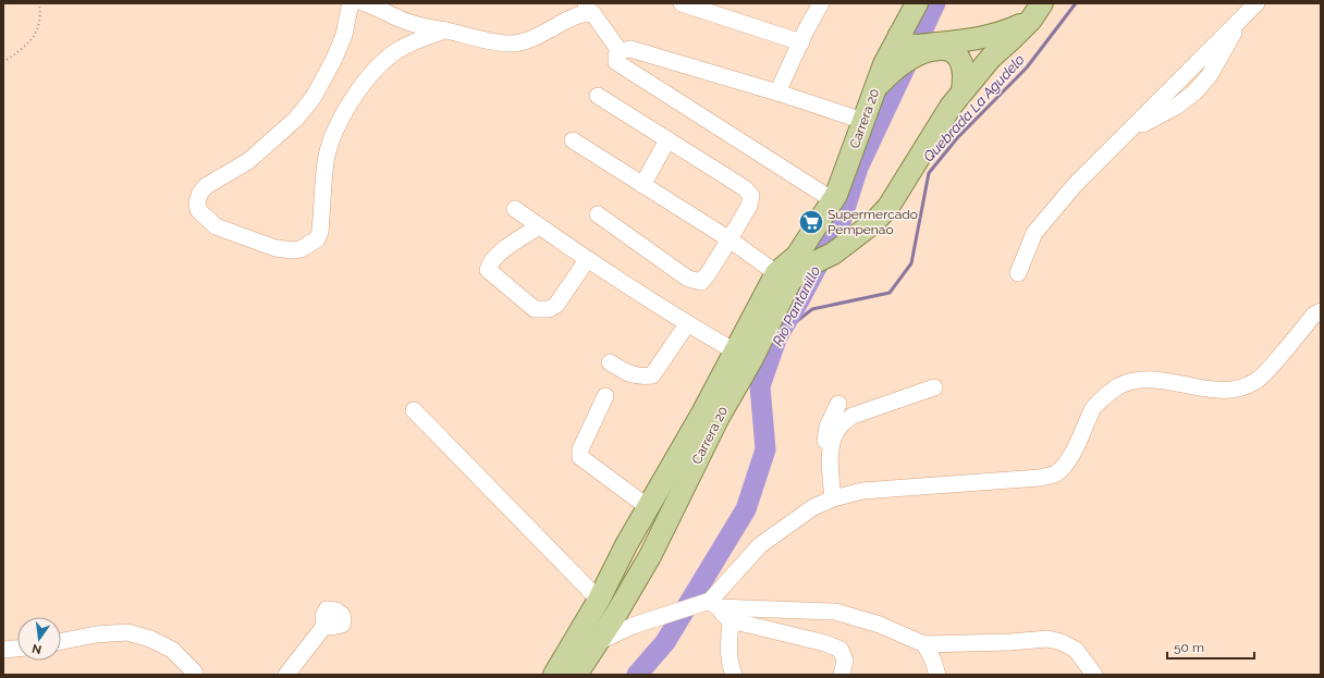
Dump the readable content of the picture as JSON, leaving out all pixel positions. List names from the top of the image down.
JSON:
{
  "streets": {
    "main road": ["Carrera 20"]
  },
  "water": ["Quebrada La Agudelo", "Río Pantanillo"],
  "places": {
    "supermarket": ["Supermercado Pempenao"]
  },
  "scale_bar": "50 m",
  "north": "bottom"
}
